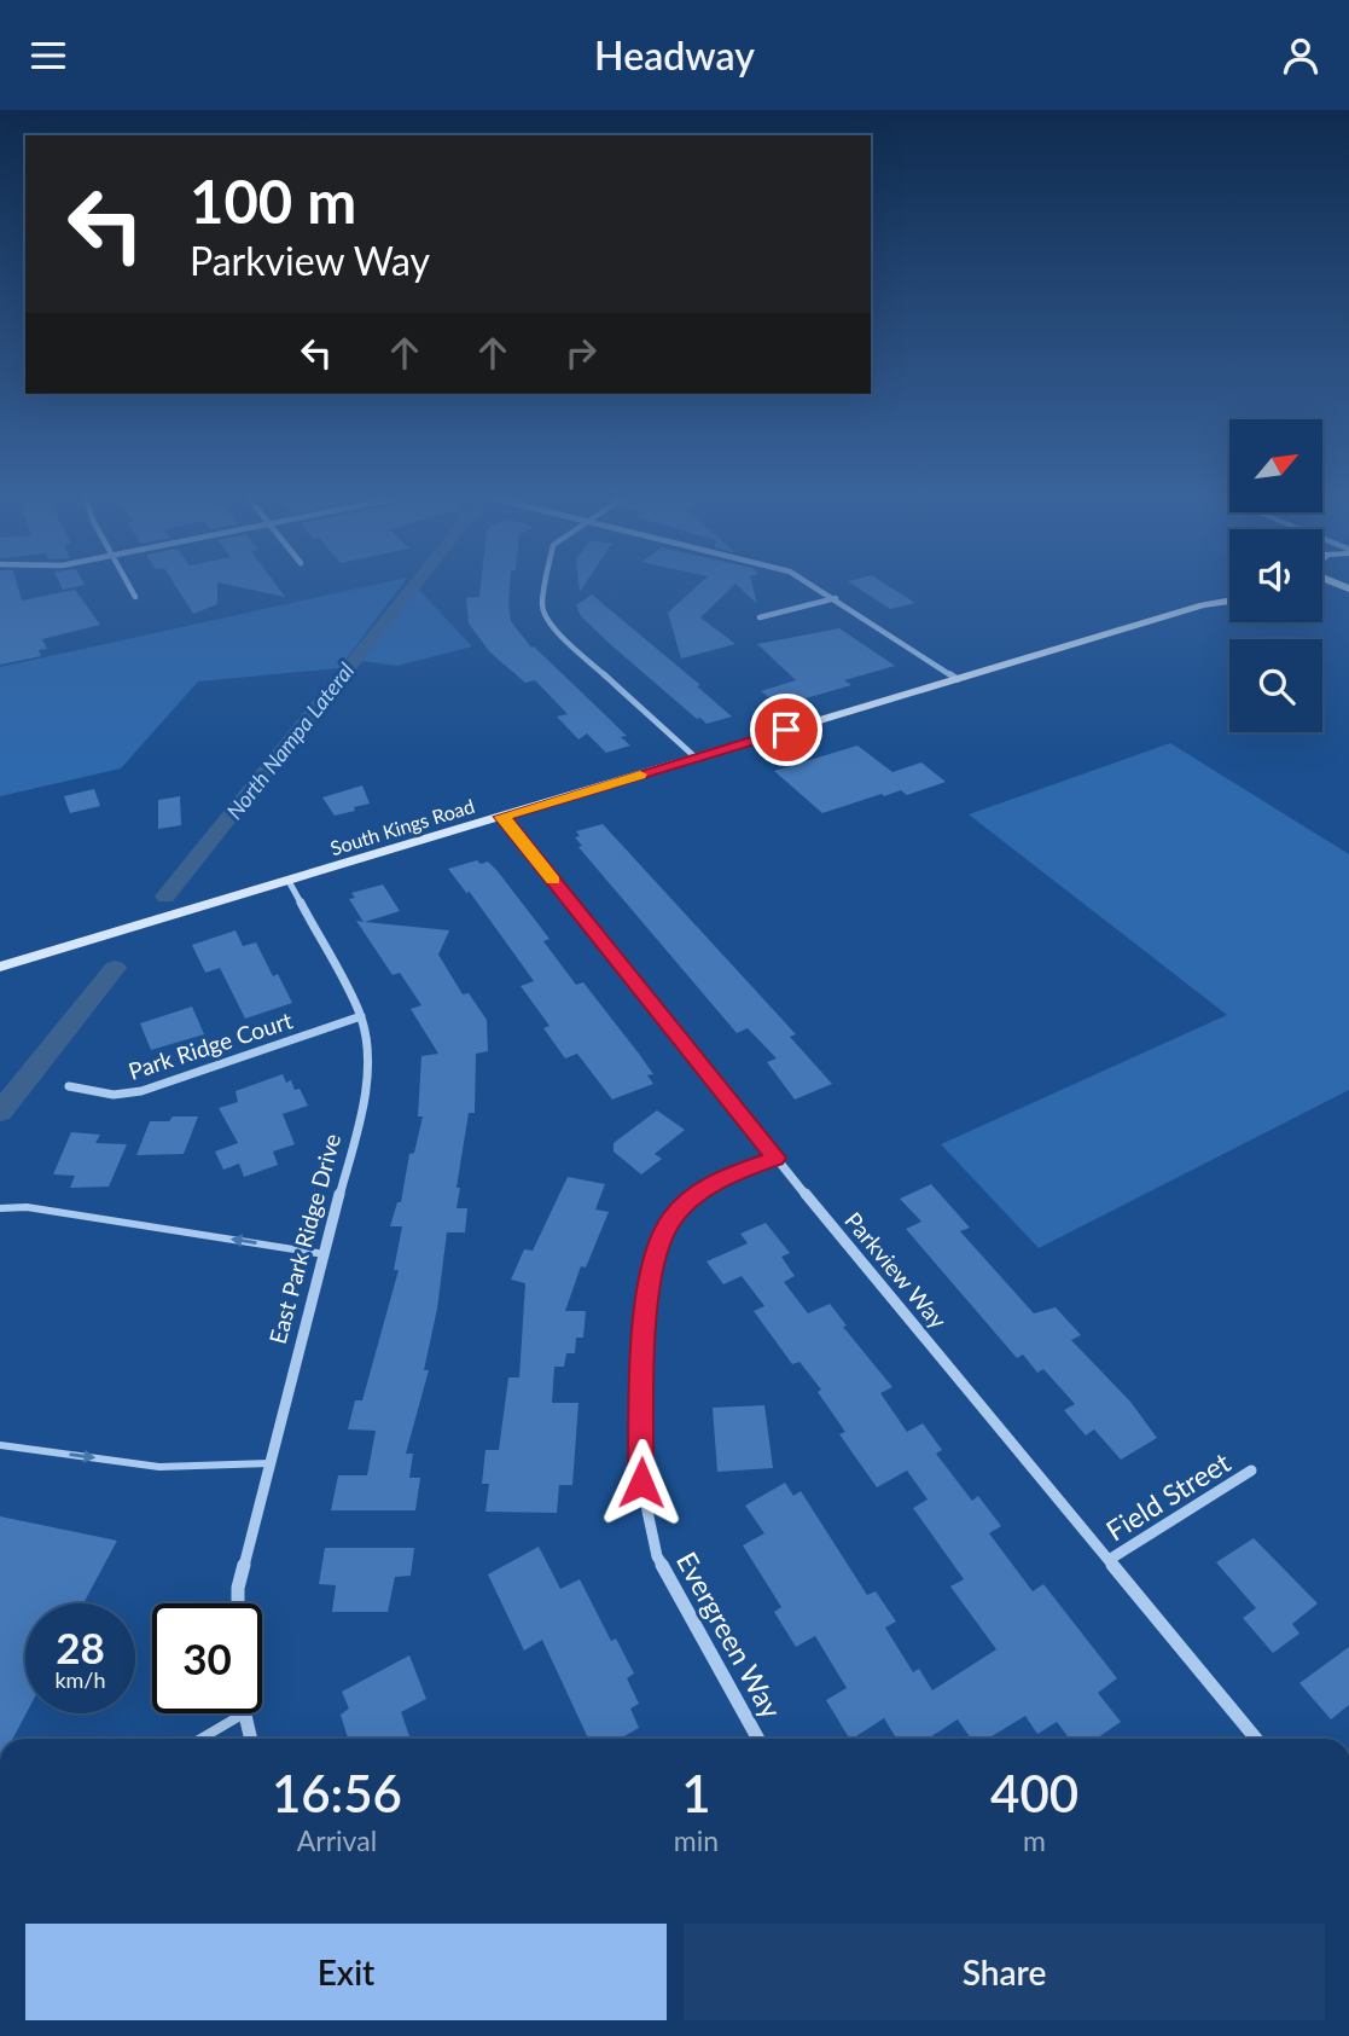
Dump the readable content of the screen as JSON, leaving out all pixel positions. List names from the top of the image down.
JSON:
{
  "streets": {
    "main road": ["South Kings Road"],
    "street": [
      "Park Ridge Court",
      "East Park Ridge Drive",
      "Parkview Way",
      "Field Street",
      "Evergreen Way"
    ]
  },
  "crossings": [
    ["South Kings Road", "East Park Ridge Drive"],
    ["South Kings Road", "Parkview Way"],
    ["Park Ridge Court", "East Park Ridge Drive"],
    ["Parkview Way", "Field Street"],
    ["Parkview Way", "Evergreen Way"]
  ],
  "water": ["North Nampa Lateral"],
  "north": "top right",
  "page": {
    "header": "Headway",
    "turn": ["100 m", "Parkview Way"],
    "speed": "28 km/h",
    "limit": "30",
    "eta": [
      "16:56",
      "Arrival",
      "1",
      "min",
      "400",
      "m"
    ],
    "buttons": ["Exit", "Share"]
  }
}
